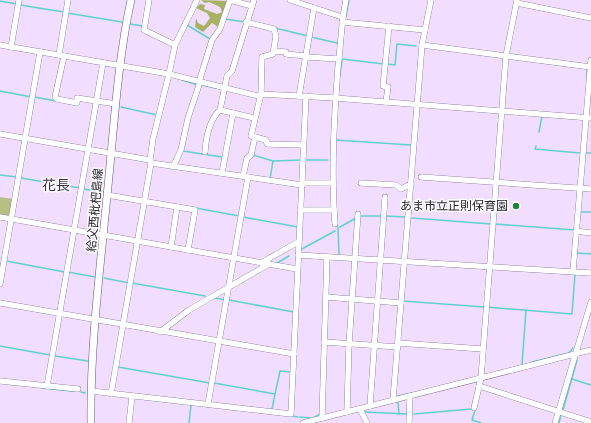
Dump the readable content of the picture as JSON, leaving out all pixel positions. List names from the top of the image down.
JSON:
{
  "streets": {
    "main road": ["給父西枇杷島線"]
  },
  "districts": ["花長"],
  "places": ["あま市立正則保育園"]
}
